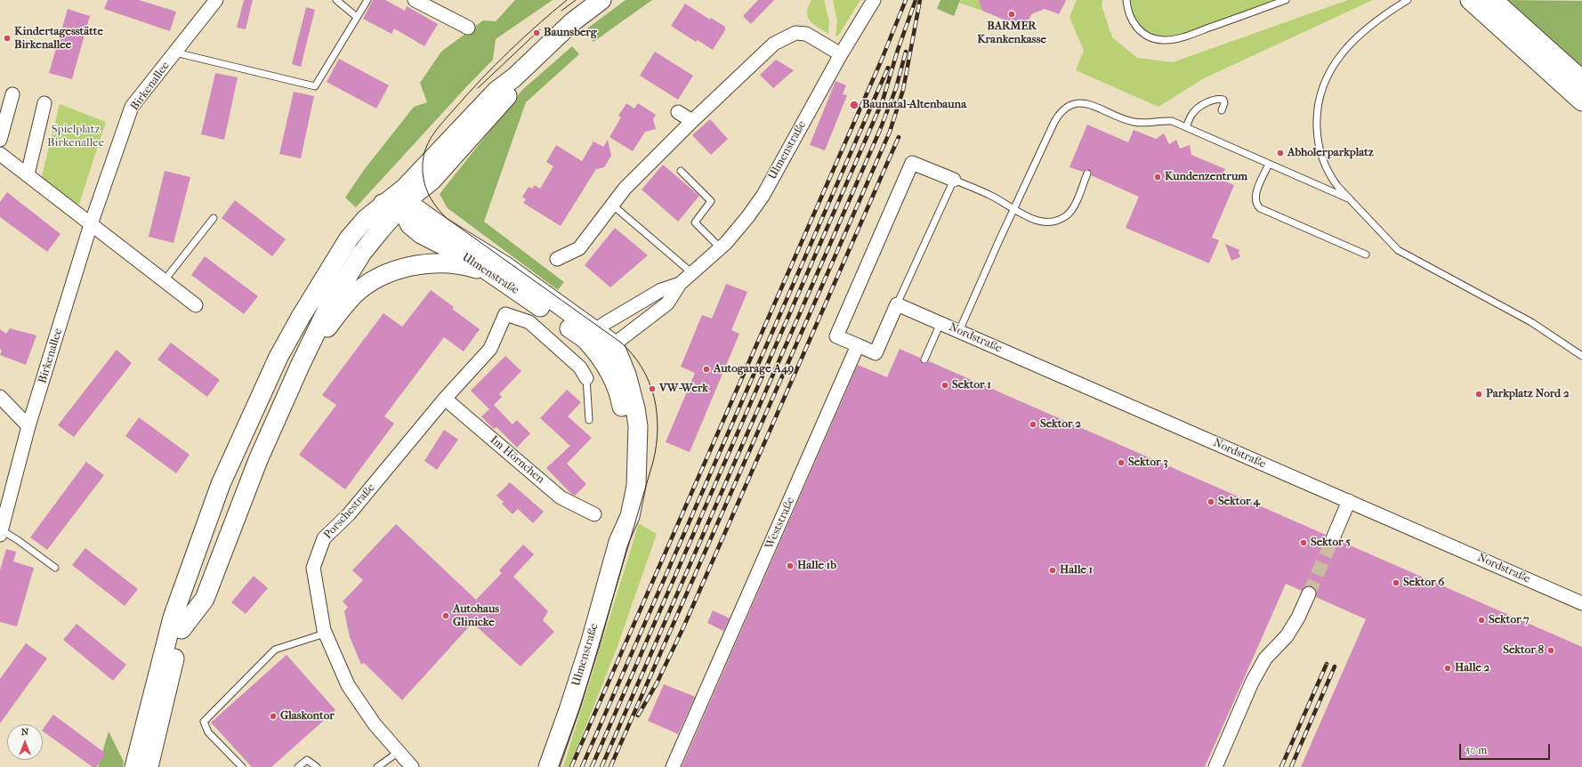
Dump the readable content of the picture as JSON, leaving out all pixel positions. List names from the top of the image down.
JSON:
{
  "streets": {
    "main road": ["Ulmenstraße"],
    "street": [
      "Birkenallee",
      "Nordstraße",
      "Im Hörnchen",
      "Porschestraße",
      "Weststraße"
    ]
  },
  "crossings": [
    ["Im Hörnchen", "Porschestraße"]
  ],
  "parks": ["Spielplatz Birkenallee"],
  "places": [
    "BARMER Krankenkasse",
    "Baunsberg",
    "Kindertagesstätte Birkenallee",
    "Baunatal-Altenbauna",
    "Abholerparkplatz",
    "Kundenzentrum",
    "Autogarage A49",
    "Sektor 1",
    "VW-Werk",
    "Parkplatz Nord 2",
    "Sektor 2",
    "Sektor 3",
    "Sektor 4",
    "Sektor 5",
    "Halle 1b",
    "Halle 1",
    "Sektor 6",
    "Autohaus Glinicke",
    "Sektor 7",
    "Sektor 8",
    "Halle 2",
    "Glaskontor"
  ],
  "scale_bar": "50 m",
  "north": "top"
}
